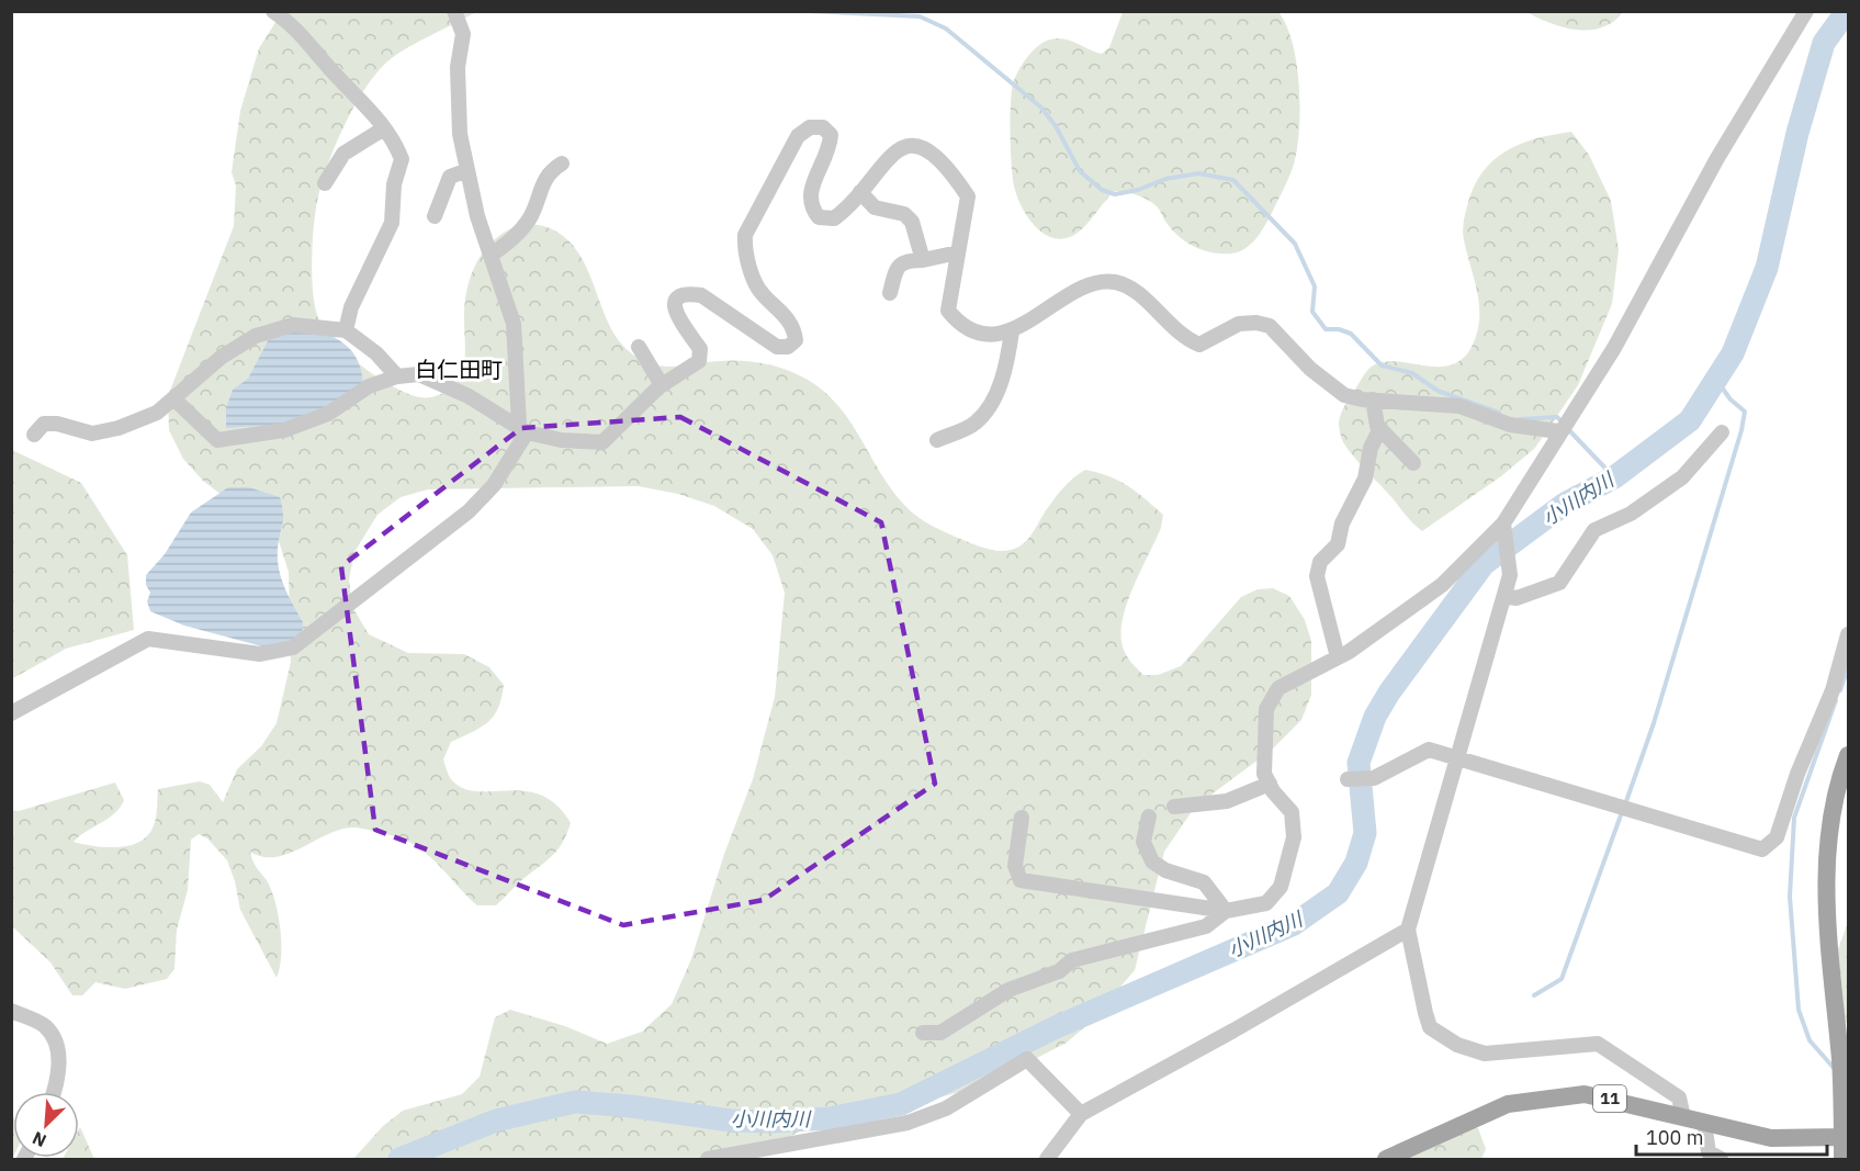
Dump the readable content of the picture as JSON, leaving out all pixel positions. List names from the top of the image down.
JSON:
{
  "streets": {
    "main road": ["11"]
  },
  "districts": ["白仁田町"],
  "water": ["小川内川"],
  "scale_bar": "100 m",
  "north": "bottom left"
}
